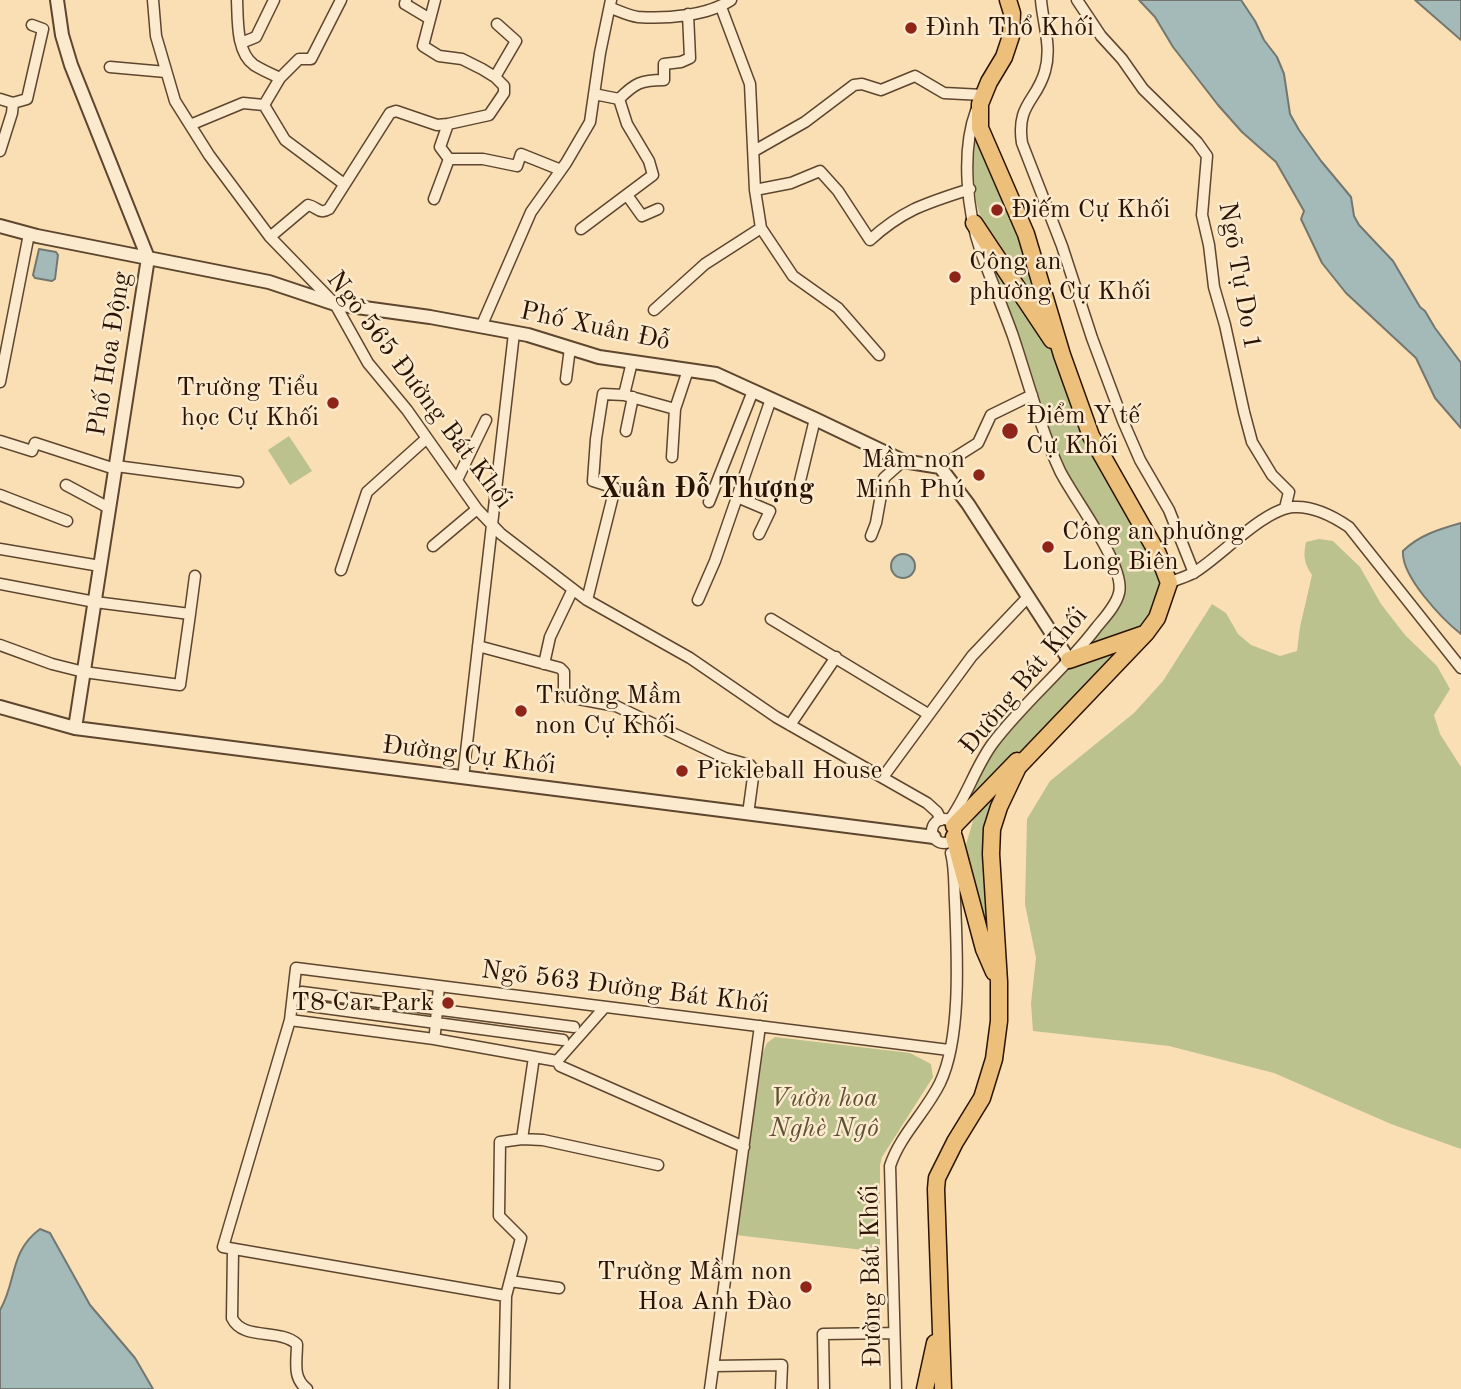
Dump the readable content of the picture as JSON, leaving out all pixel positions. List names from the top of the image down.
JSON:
{
  "streets": {
    "street": [
      "Ngõ Tự Do 1",
      "Phố Xuân Đỗ",
      "Phố Hoa Động",
      "Ngõ 565 Đường Bát Khối",
      "Đường Bát Khối",
      "Đường Cự Khối",
      "Ngõ 563 Đường Bát Khối"
    ]
  },
  "crossings": [
    ["Phố Xuân Đỗ", "Phố Hoa Động"],
    ["Phố Xuân Đỗ", "Ngõ 565 Đường Bát Khối"],
    ["Phố Hoa Động", "Đường Cự Khối"],
    ["Ngõ 565 Đường Bát Khối", "Đường Bát Khối"],
    ["Đường Bát Khối", "Ngõ 563 Đường Bát Khối"]
  ],
  "districts": ["Xuân Đỗ Thượng"],
  "parks": ["Vườn hoa Nghè Ngô"],
  "places": [
    "Đình Thổ Khối",
    "Điếm Cự Khối",
    "Công an phường Cự Khối",
    "Trường Tiểu học Cự Khối",
    "Điểm Y tế Cự Khối",
    "Mầm non Minh Phú",
    "Công an phường Long Biên",
    "Trường Mầm non Cự Khối",
    "Pickleball House",
    "T8 Car Park",
    "Trường Mầm non Hoa Anh Đào"
  ]
}
